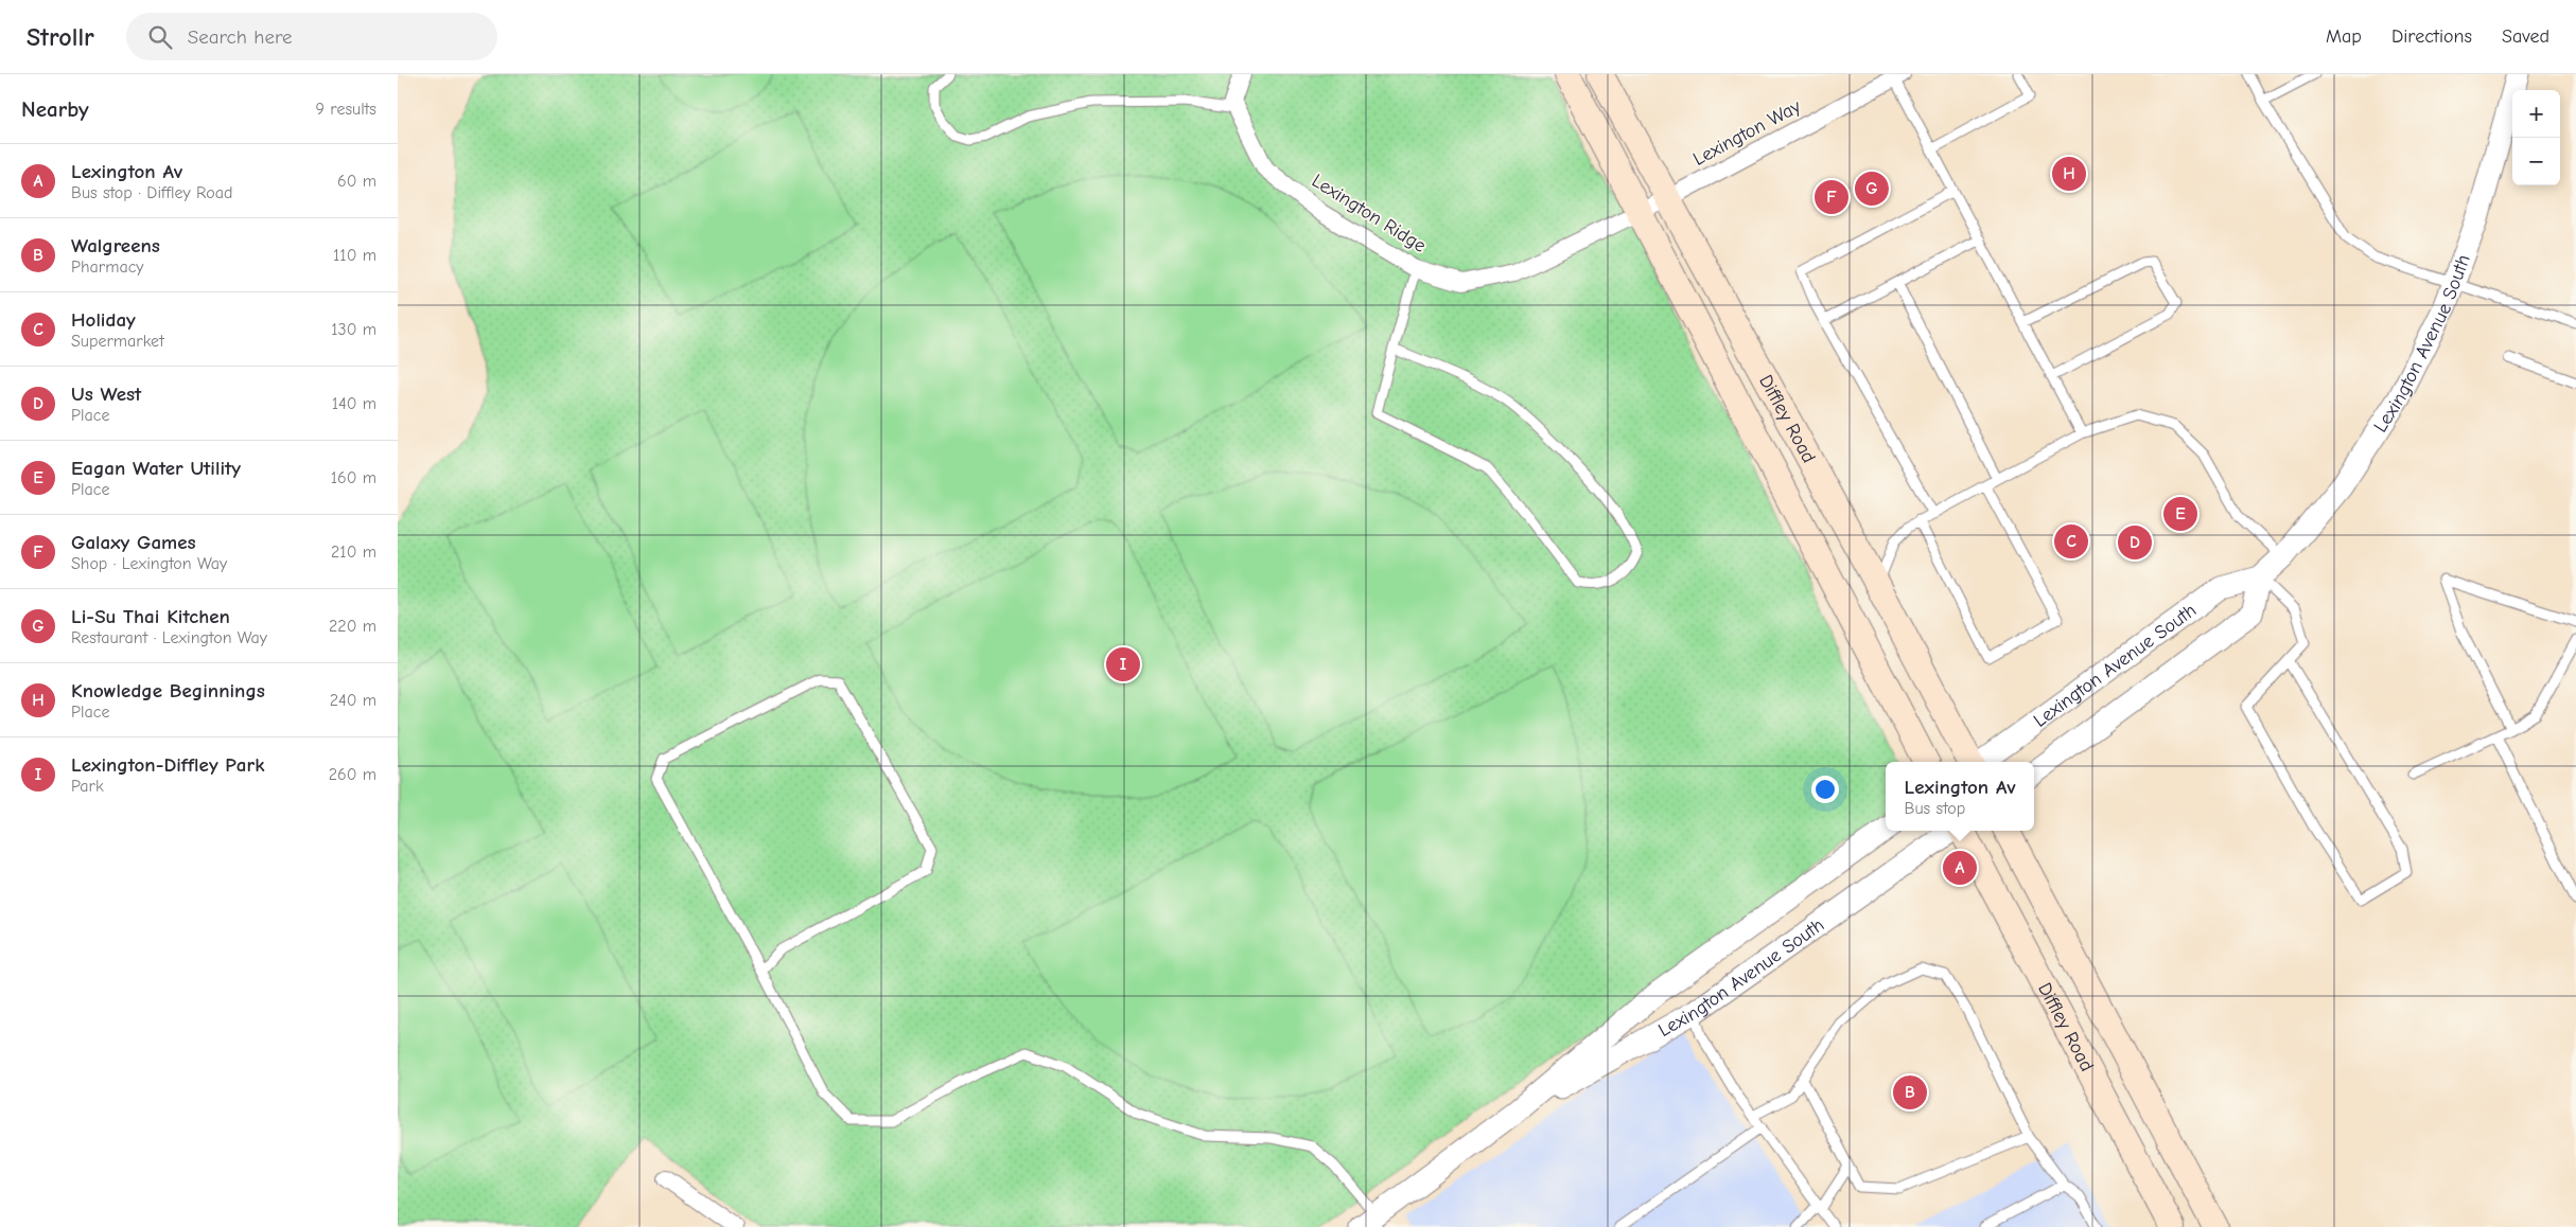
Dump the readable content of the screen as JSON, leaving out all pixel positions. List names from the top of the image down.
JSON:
{
  "streets": {
    "main road": ["Diffley Road"],
    "street": ["Lexington Way", "Lexington Ridge", "Lexington Avenue South"]
  },
  "crossings": [
    ["Lexington Way", "Lexington Ridge"],
    ["Lexington Way", "Diffley Road"],
    ["Lexington Ridge", "Diffley Road"]
  ],
  "page": {
    "header": "Strollr",
    "search": "Search here",
    "nav": ["Map", "Directions", "Saved"],
    "heading": ["Nearby", "9 results"],
    "map_buttons": ["+", "−"],
    "list": [
      {
        "mark": "A",
        "name": "Lexington Av",
        "note": "Bus stop · Diffley Road",
        "value": "60 m"
      },
      {
        "mark": "B",
        "name": "Walgreens",
        "note": "Pharmacy",
        "value": "110 m"
      },
      {
        "mark": "C",
        "name": "Holiday",
        "note": "Supermarket",
        "value": "130 m"
      },
      {
        "mark": "D",
        "name": "Us West",
        "note": "Place",
        "value": "140 m"
      },
      {
        "mark": "E",
        "name": "Eagan Water Utility",
        "note": "Place",
        "value": "160 m"
      },
      {
        "mark": "F",
        "name": "Galaxy Games",
        "note": "Shop · Lexington Way",
        "value": "210 m"
      },
      {
        "mark": "G",
        "name": "Li-Su Thai Kitchen",
        "note": "Restaurant · Lexington Way",
        "value": "220 m"
      },
      {
        "mark": "H",
        "name": "Knowledge Beginnings",
        "note": "Place",
        "value": "240 m"
      },
      {
        "mark": "I",
        "name": "Lexington-Diffley Park",
        "note": "Park",
        "value": "260 m"
      }
    ],
    "pins": [
      "H",
      "G",
      "F",
      "E",
      "C",
      "D",
      "I",
      "A",
      "B"
    ],
    "popup": ["Lexington Av", "Bus stop"]
  }
}
